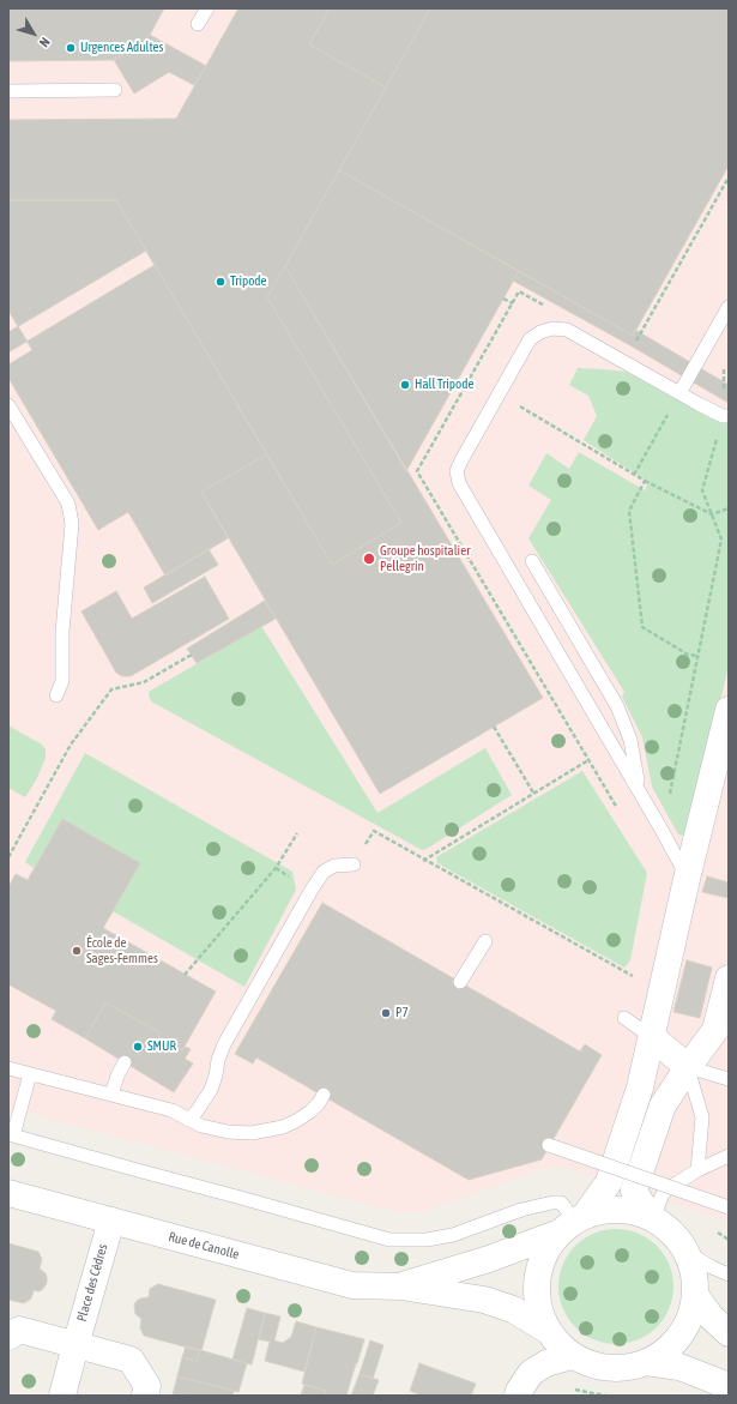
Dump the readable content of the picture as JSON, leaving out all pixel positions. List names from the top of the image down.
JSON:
{
  "streets": {
    "street": ["Rue de Canolle", "Place des Cèdres"]
  },
  "crossings": [
    ["Rue de Canolle", "Place des Cèdres"]
  ],
  "places": [
    "Urgences Adultes",
    "Tripode",
    "Hall Tripode",
    "Groupe hospitalier Pellegrin",
    "École de Sages-Femmes",
    "P7",
    "SMUR"
  ],
  "north": "bottom right"
}
